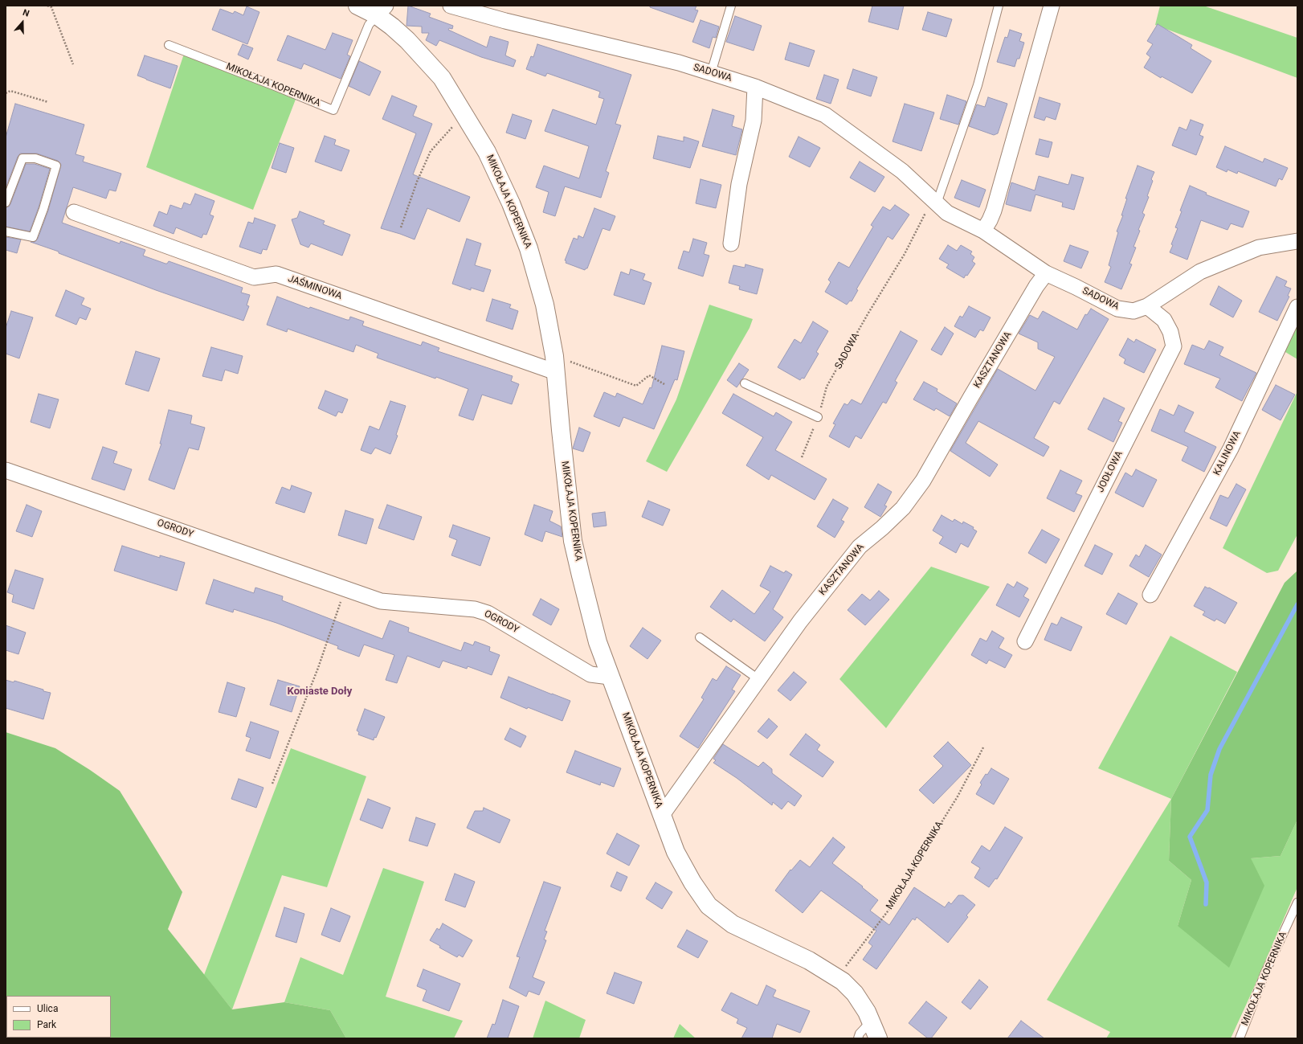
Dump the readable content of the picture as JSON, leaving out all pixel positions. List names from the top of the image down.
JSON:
{
  "streets": {
    "street": [
      "SADOWA",
      "MIKOŁAJA KOPERNIKA",
      "JAŚMINOWA",
      "KASZTANOWA",
      "KALINOWA",
      "JODŁOWA",
      "OGRODY"
    ]
  },
  "crossings": [
    ["SADOWA", "KASZTANOWA"],
    ["SADOWA", "JODŁOWA"],
    ["MIKOŁAJA KOPERNIKA", "JAŚMINOWA"],
    ["MIKOŁAJA KOPERNIKA", "KASZTANOWA"],
    ["MIKOŁAJA KOPERNIKA", "OGRODY"]
  ],
  "districts": ["Koniaste Doły"],
  "legend": ["Ulica", "Park"],
  "north": "top"
}
